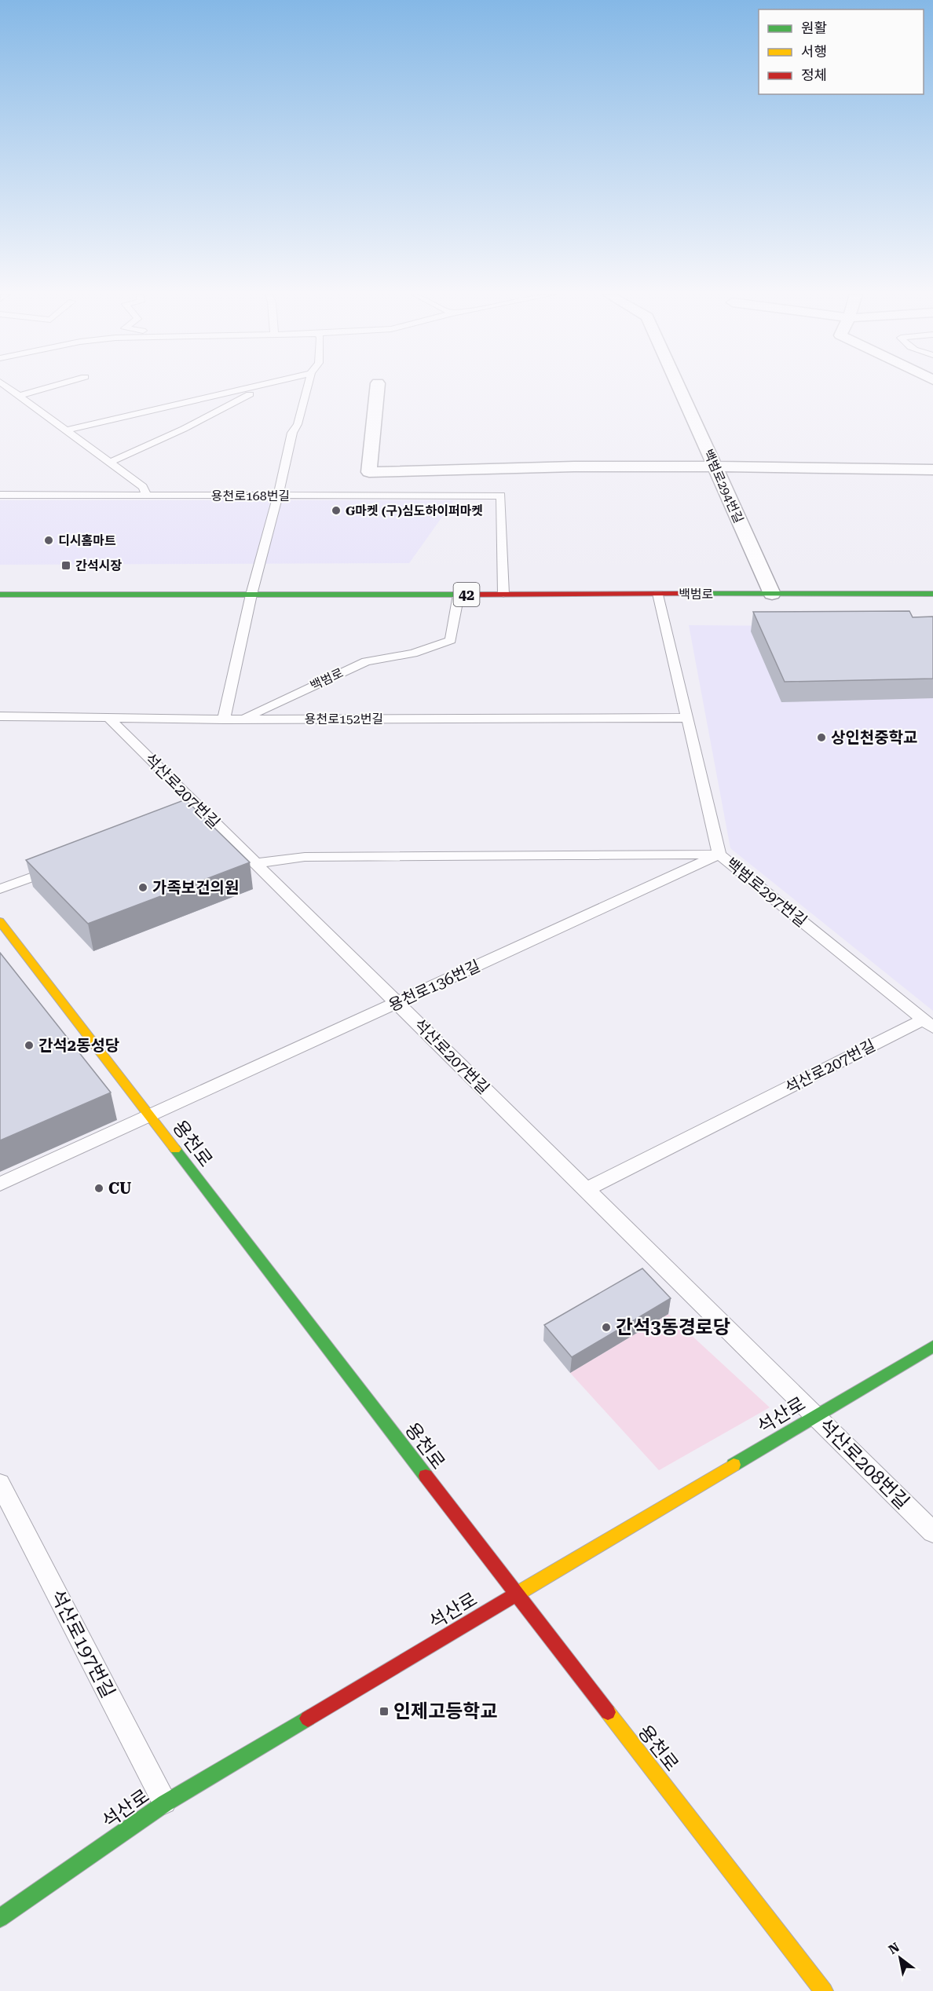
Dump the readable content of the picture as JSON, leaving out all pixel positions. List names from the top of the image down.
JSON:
{
  "streets": {
    "street": [
      "백범로294번길",
      "백범로",
      "42",
      "용천로",
      "석산로"
    ],
    "lane": [
      "용천로168번길",
      "용천로152번길",
      "석산로207번길",
      "백범로297번길",
      "용천로136번길",
      "석산로208번길",
      "석산로197번길"
    ]
  },
  "crossings": [
    ["백범로294번길", "백범로"],
    ["용천로168번길", "백범로"],
    ["백범로", "용천로152번길"],
    ["백범로", "백범로297번길"],
    ["용천로152번길", "석산로207번길"],
    ["용천로152번길", "백범로297번길"],
    ["석산로207번길", "백범로297번길"],
    ["석산로207번길", "용천로136번길"],
    ["석산로207번길", "석산로"],
    ["석산로207번길", "석산로208번길"],
    ["백범로297번길", "용천로136번길"],
    ["용천로136번길", "용천로"],
    ["용천로", "석산로"],
    ["석산로", "석산로208번길"],
    ["석산로", "석산로197번길"]
  ],
  "places": {
    "other": [
      "G마켓 (구)심도하이퍼마켓",
      "디시홈마트",
      "상인천중학교",
      "가족보건의원",
      "간석2동성당",
      "CU",
      "간석3동경로당"
    ],
    "transit": ["간석시장", "인제고등학교"]
  },
  "legend": ["원활", "서행", "정체"],
  "north": "top left"
}
